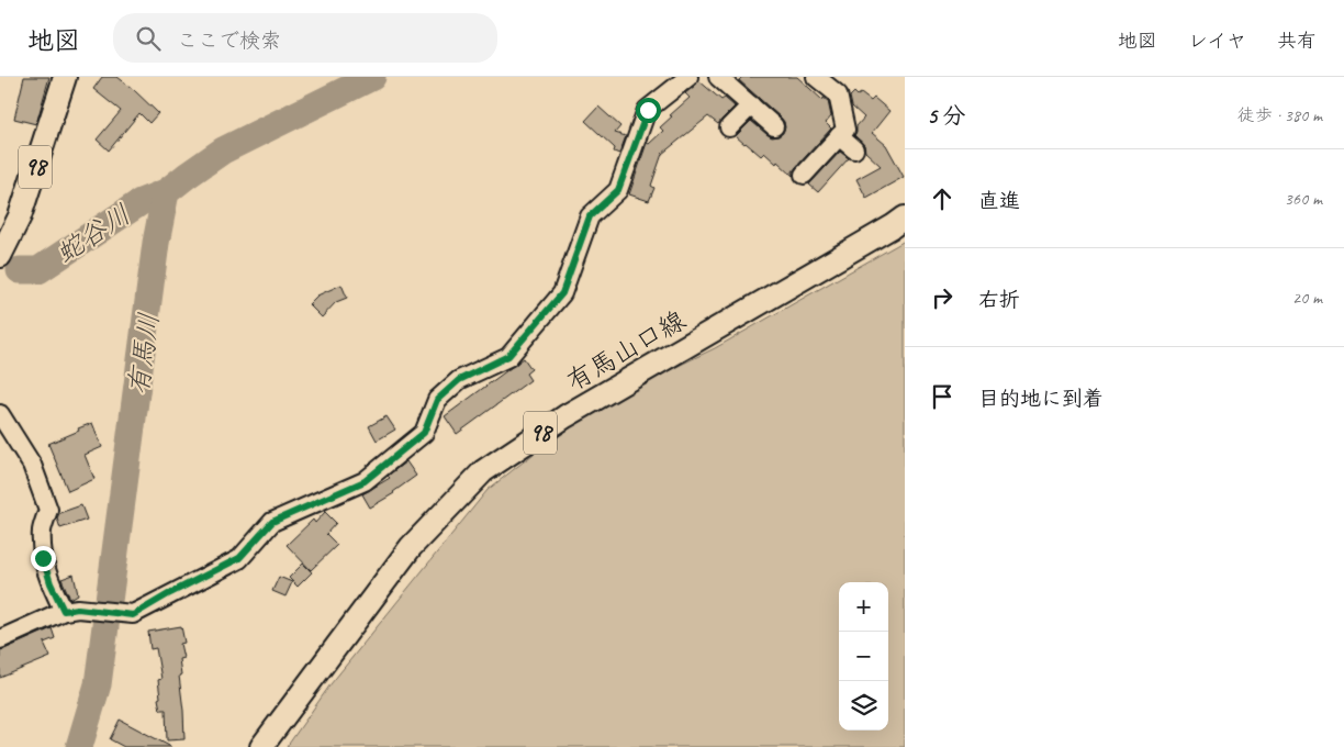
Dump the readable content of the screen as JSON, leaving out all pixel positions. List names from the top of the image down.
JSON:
{
  "streets": {
    "main road": ["98", "有馬山口線"]
  },
  "water": ["蛇谷川", "有馬川"],
  "page": {
    "header": "地図",
    "search": "ここで検索",
    "nav": ["地図", "レイヤ", "共有"],
    "heading": ["5 分", "徒歩 · 380 m"],
    "list": [
      ["直進", "360 m"],
      ["右折", "20 m"],
      "目的地に到着"
    ],
    "map_buttons": ["+", "−"]
  }
}
